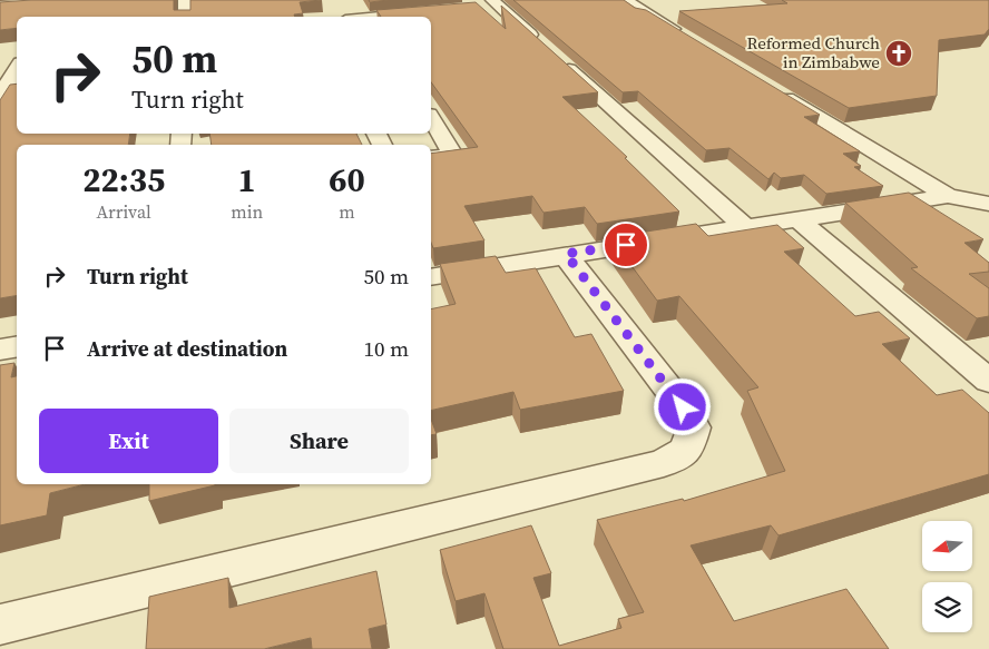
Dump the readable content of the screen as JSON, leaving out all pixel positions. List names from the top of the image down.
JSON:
{
  "places": {
    "church": ["Reformed Church in Zimbabwe"]
  },
  "north": "left",
  "page": {
    "turn": ["50 m", "Turn right"],
    "eta": [
      "22:35",
      "Arrival",
      "1",
      "min",
      "60",
      "m"
    ],
    "list": [
      {
        "name": "Turn right",
        "value": "50 m"
      },
      {
        "name": "Arrive at destination",
        "value": "10 m"
      }
    ],
    "buttons": ["Exit", "Share"]
  }
}
